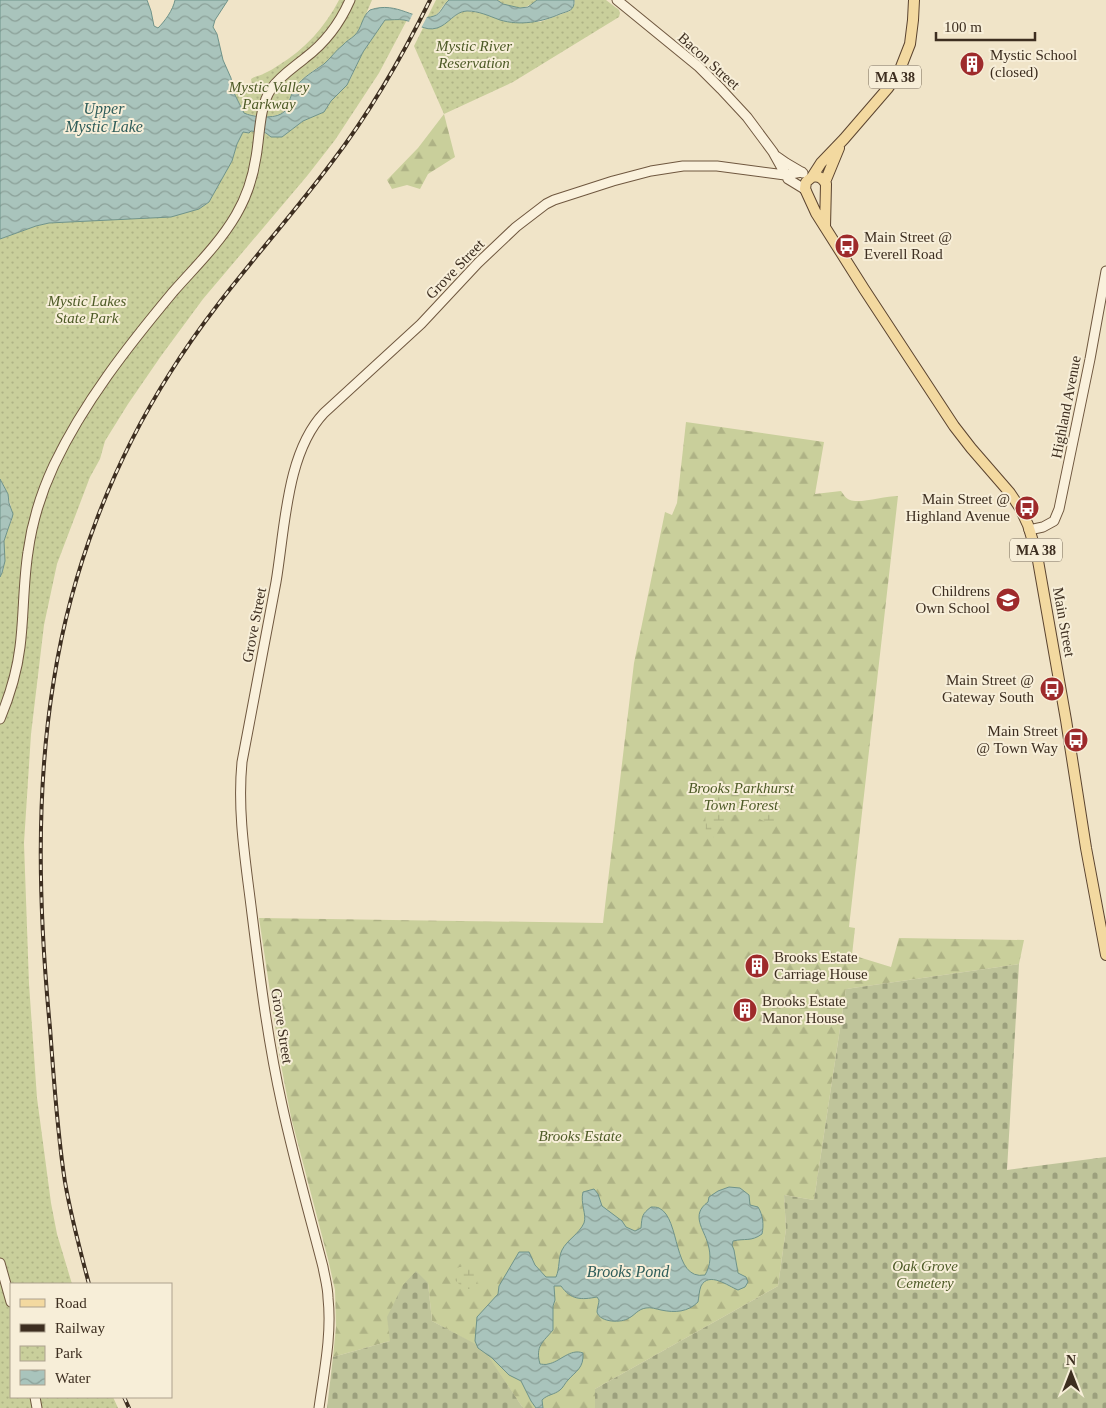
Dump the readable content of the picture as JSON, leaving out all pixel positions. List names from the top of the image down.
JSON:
{
  "streets": {
    "main road": ["MA 38", "Main Street"],
    "street": ["Bacon Street", "Grove Street", "Highland Avenue"]
  },
  "crossings": [
    ["Bacon Street", "MA 38"],
    ["Bacon Street", "Grove Street"],
    ["Bacon Street", "Main Street"],
    ["MA 38", "Grove Street"],
    ["MA 38", "Main Street"],
    ["Grove Street", "Main Street"],
    ["Highland Avenue", "Main Street"]
  ],
  "water": ["Upper Mystic Lake", "Brooks Pond"],
  "parks": [
    "Mystic River Reservation",
    "Mystic Valley Parkway",
    "Mystic Lakes State Park",
    "Brooks Parkhurst Town Forest",
    "Brooks Estate",
    "Oak Grove Cemetery"
  ],
  "places": {
    "building": ["Mystic School (closed)", "Brooks Estate Carriage House", "Brooks Estate Manor House"],
    "bus stop": [
      "Main Street @ Everell Road",
      "Main Street @ Highland Avenue",
      "Main Street @ Gateway South",
      "Main Street @ Town Way"
    ],
    "school or university": ["Childrens Own School"]
  },
  "legend": [
    "Road",
    "Railway",
    "Park",
    "Water"
  ],
  "scale_bar": "100 m",
  "north": "top"
}
